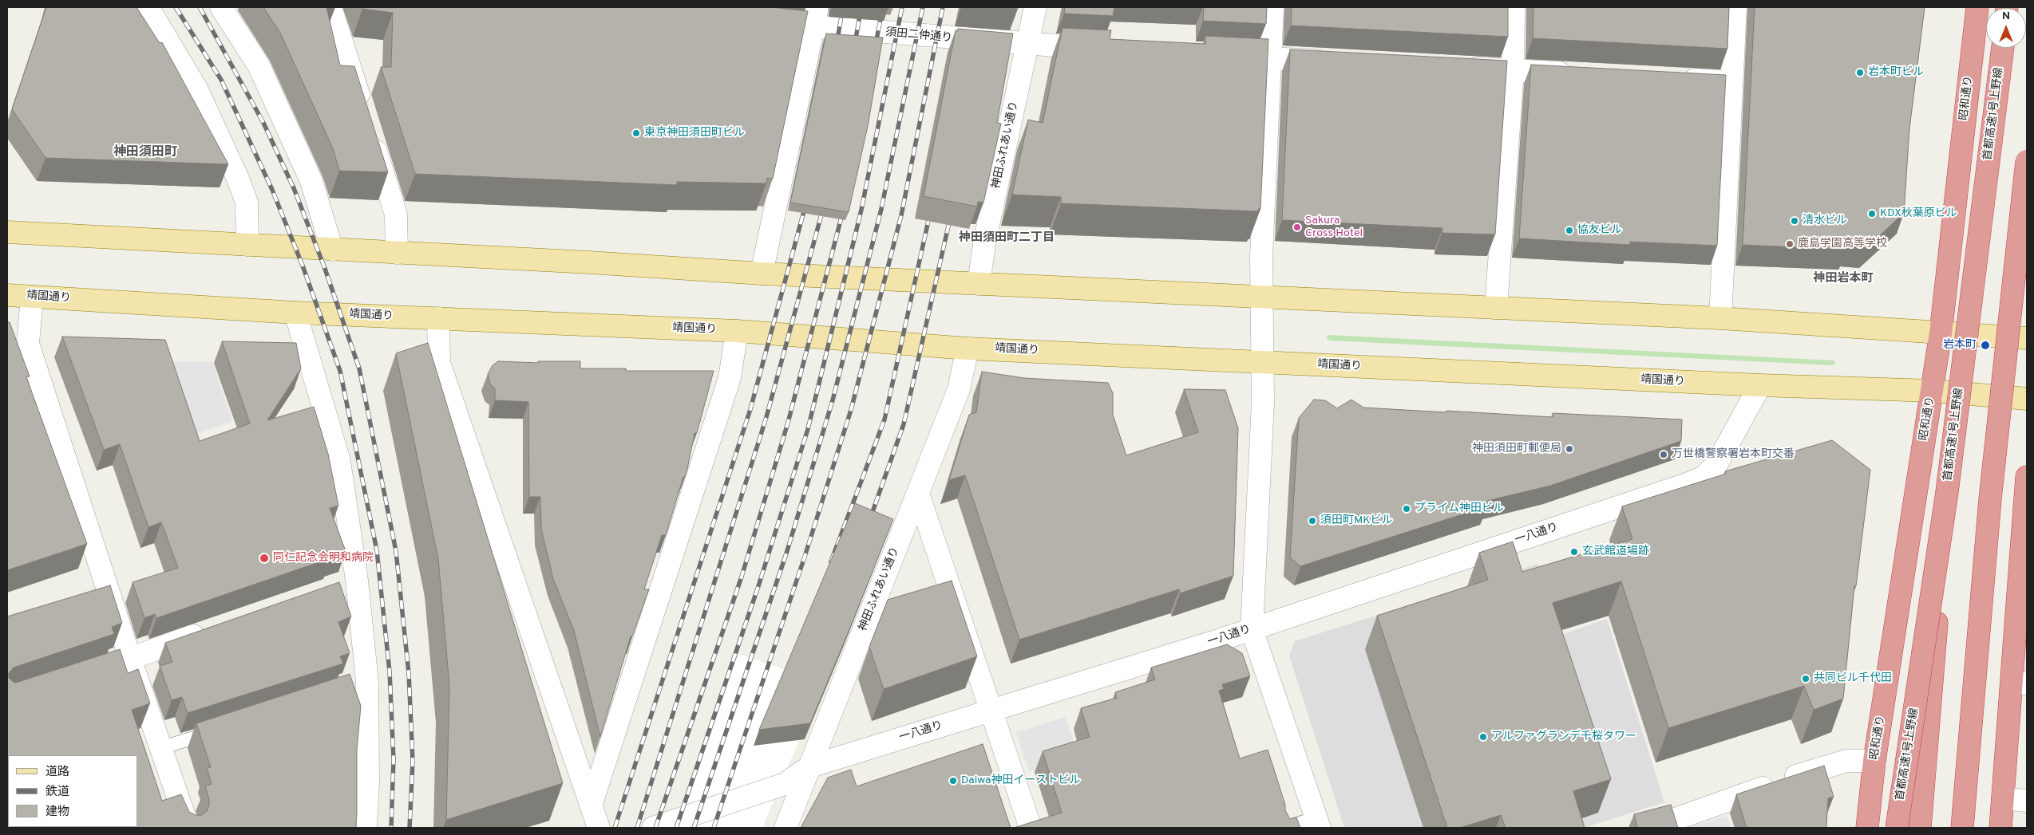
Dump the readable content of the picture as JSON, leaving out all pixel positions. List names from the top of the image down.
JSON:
{
  "streets": {
    "highway": ["昭和通り", "首都高速1号上野線"],
    "main road": ["靖国通り"],
    "street": ["須田二仲通り", "神田ふれあい通り", "一八通り"]
  },
  "crossings": [
    ["須田二仲通り", "神田ふれあい通り"],
    ["昭和通り", "靖国通り"],
    ["神田ふれあい通り", "靖国通り"],
    ["神田ふれあい通り", "一八通り"],
    ["靖国通り", "一八通り"]
  ],
  "districts": ["神田須田町", "神田須田町二丁目", "神田岩本町"],
  "places": [
    "岩本町ビル",
    "東京神田須田町ビル",
    "KDX秋葉原ビル",
    "清水ビル",
    "Sakura Cross Hotel",
    "協友ビル",
    "鹿島学園高等学校",
    "岩本町",
    "神田須田町郵便局",
    "万世橋警察署岩本町交番",
    "プライム神田ビル",
    "須田町MKビル",
    "玄武館道場跡",
    "同仁記念会明和病院",
    "共同ビル千代田",
    "アルファグランデ千桜タワー",
    "Daiwa神田イーストビル"
  ],
  "legend": ["道路", "鉄道", "建物"],
  "north": "top"
}
